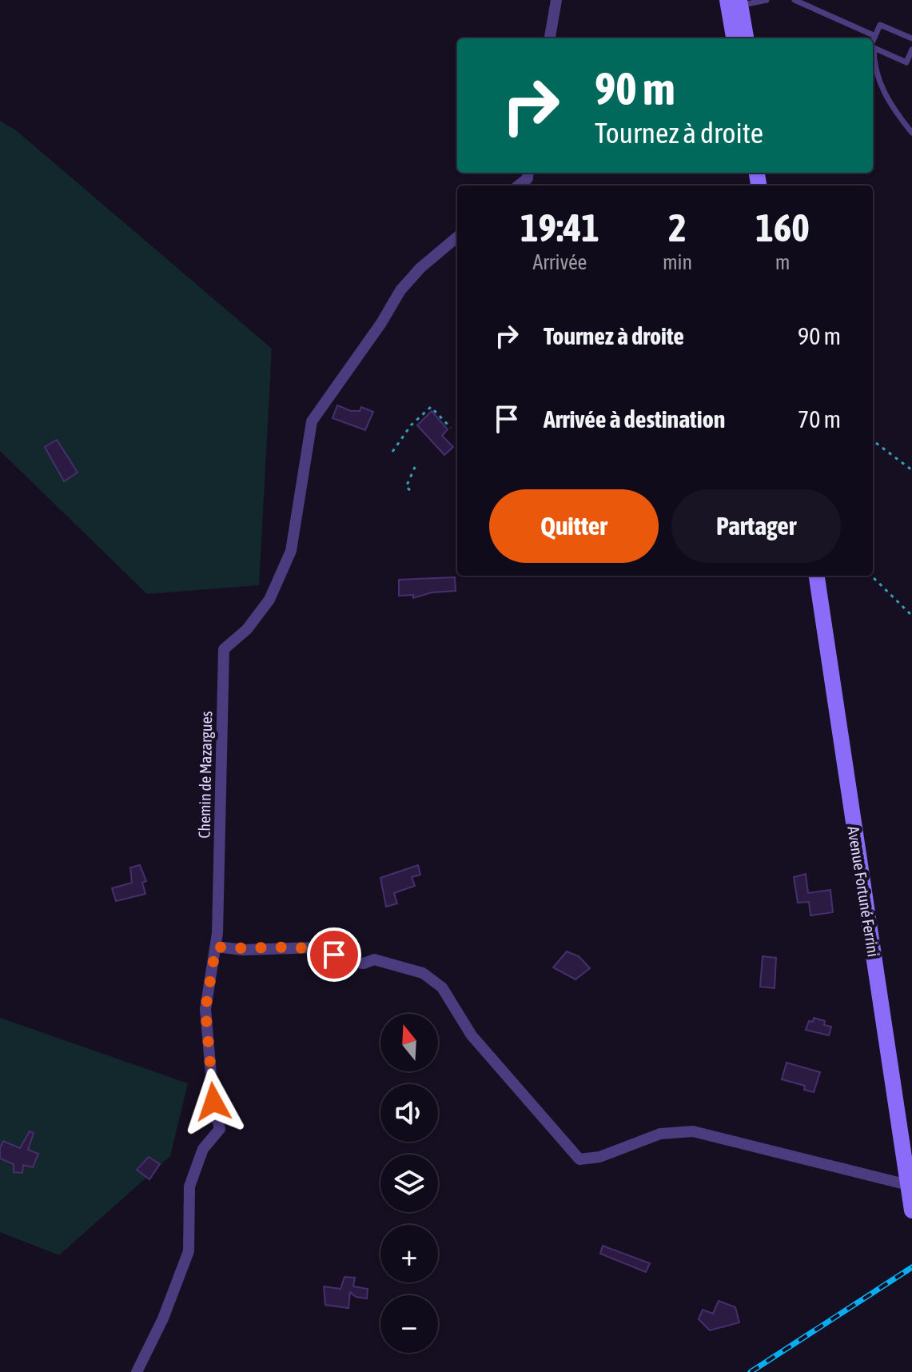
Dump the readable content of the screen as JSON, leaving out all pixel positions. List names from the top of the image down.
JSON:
{
  "streets": {
    "main road": ["Avenue Fortuné Ferrini"],
    "street": ["Chemin de Mazargues"]
  },
  "north": "top",
  "page": {
    "turn": ["90 m", "Tournez à droite"],
    "eta": [
      "19:41",
      "Arrivée",
      "2",
      "min",
      "160",
      "m"
    ],
    "list": [
      {
        "name": "Tournez à droite",
        "value": "90 m"
      },
      {
        "name": "Arrivée à destination",
        "value": "70 m"
      }
    ],
    "buttons": ["Quitter", "Partager"],
    "map_buttons": ["+", "−"]
  }
}
